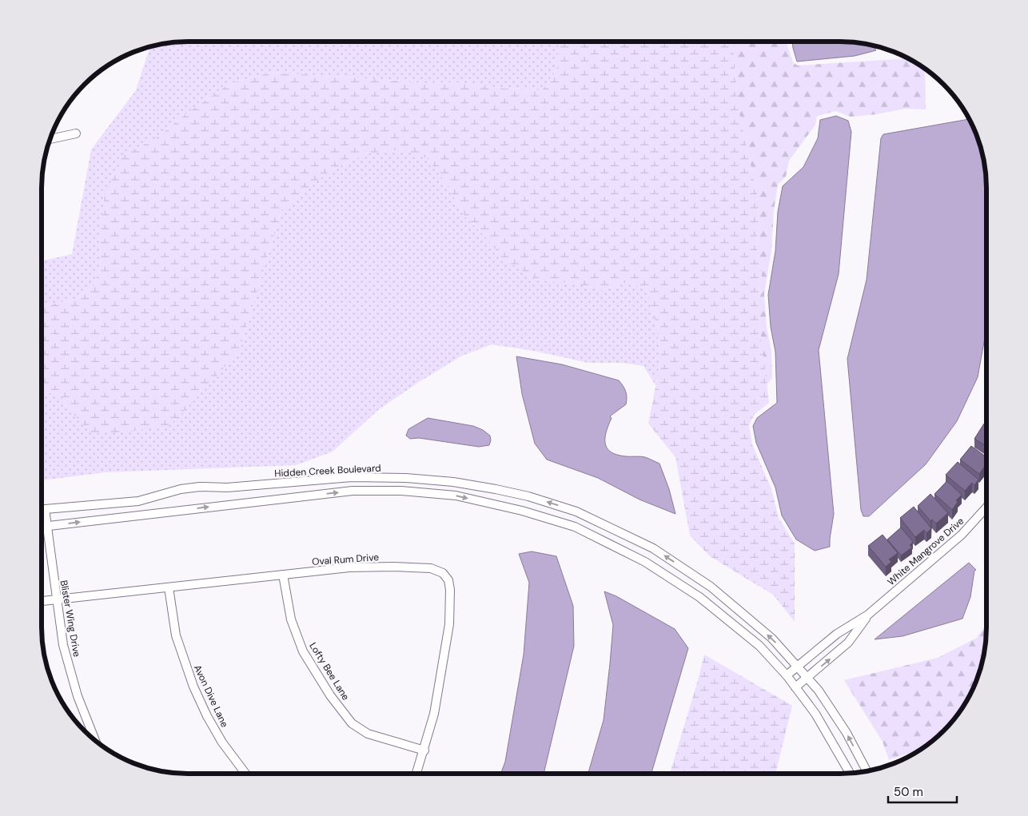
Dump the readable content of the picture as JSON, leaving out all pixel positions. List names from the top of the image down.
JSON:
{
  "streets": {
    "street": [
      "Hidden Creek Boulevard",
      "White Mangrove Drive",
      "Oval Rum Drive",
      "Blister Wing Drive",
      "Lofty Bee Lane",
      "Avon Dive Lane"
    ]
  },
  "crossings": [
    ["Hidden Creek Boulevard", "White Mangrove Drive"],
    ["Hidden Creek Boulevard", "Blister Wing Drive"],
    ["Oval Rum Drive", "Blister Wing Drive"],
    ["Oval Rum Drive", "Lofty Bee Lane"],
    ["Oval Rum Drive", "Avon Dive Lane"]
  ],
  "scale_bar": "50 m"
}
